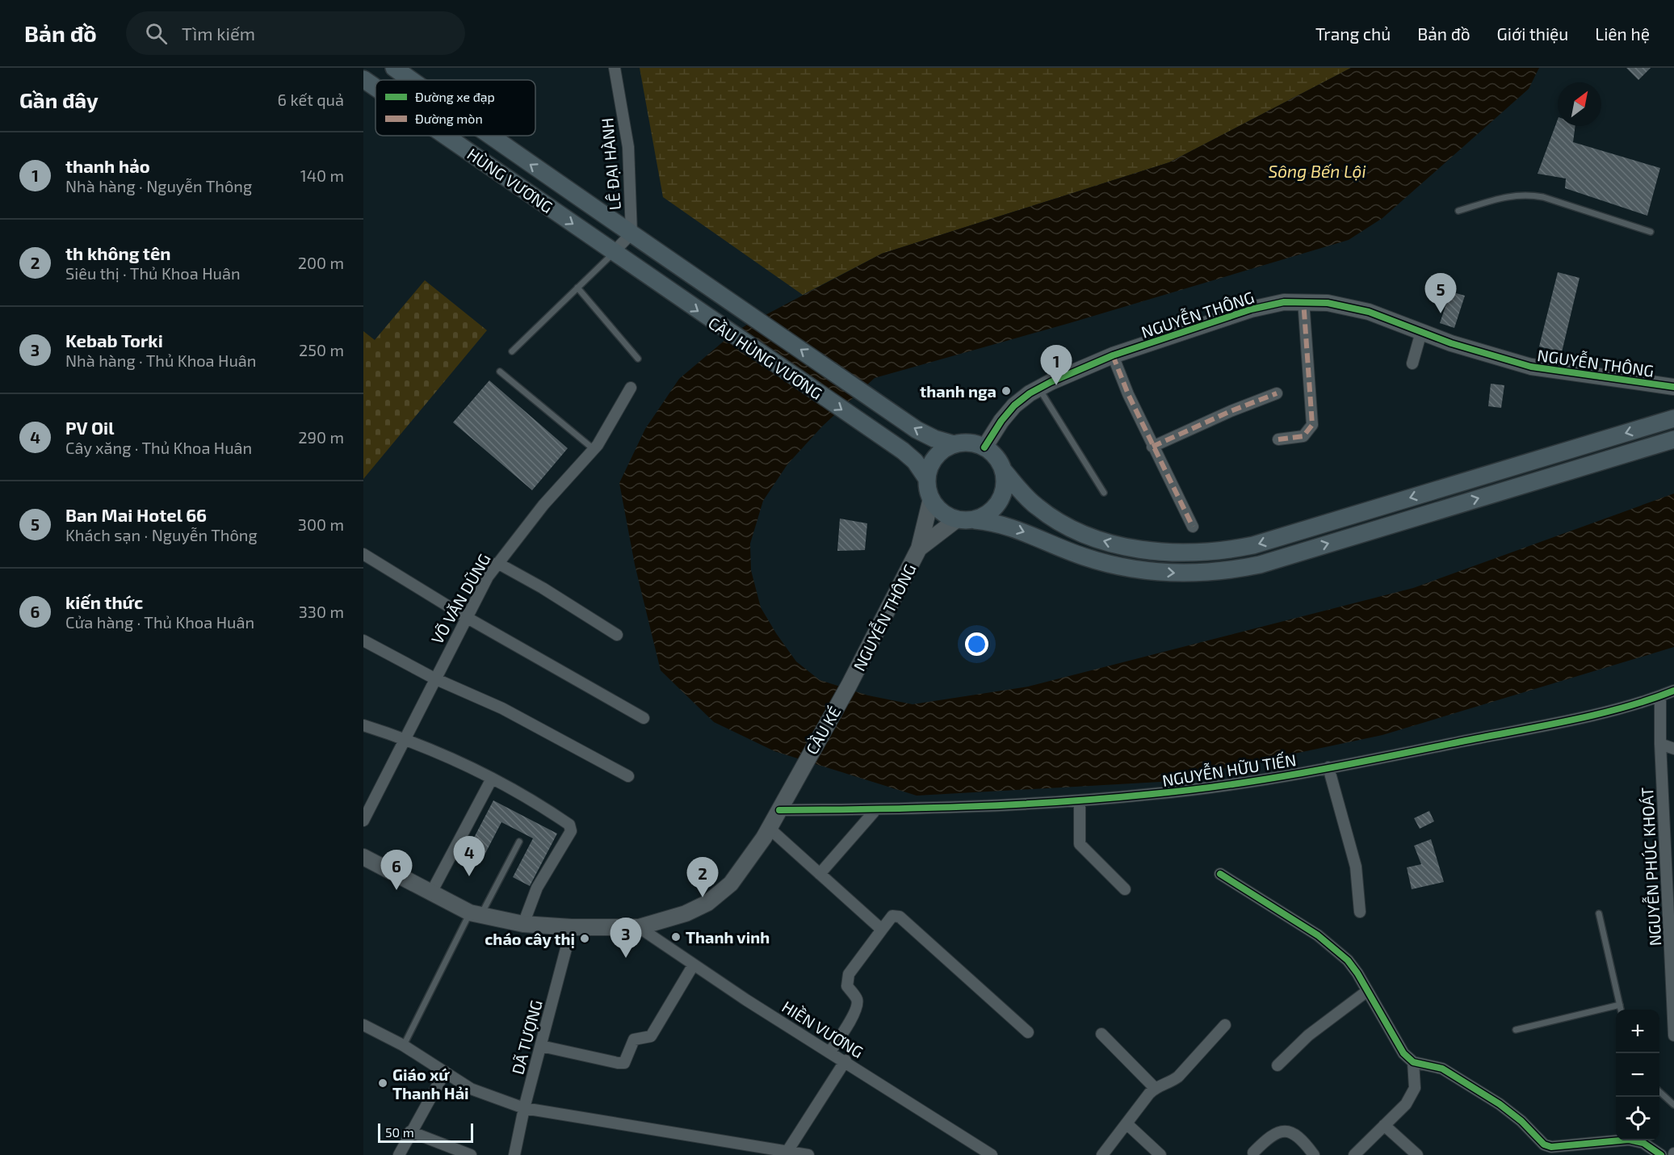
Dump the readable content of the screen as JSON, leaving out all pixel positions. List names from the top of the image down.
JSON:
{
  "streets": {
    "main road": [
      "HÙNG VƯƠNG",
      "NGUYỄN THÔNG",
      "CẦU HÙNG VƯƠNG",
      "CẦU KÉ"
    ],
    "street": [
      "LÊ ĐẠI HÀNH",
      "VÕ VĂN DŨNG",
      "NGUYỄN HỮU TIẾN",
      "NGUYỄN PHÚC KHOÁT",
      "HIỀN VƯƠNG",
      "DÃ TƯỢNG"
    ]
  },
  "crossings": [
    ["LÊ ĐẠI HÀNH", "HÙNG VƯƠNG"],
    ["HÙNG VƯƠNG", "CẦU HÙNG VƯƠNG"],
    ["NGUYỄN THÔNG", "CẦU HÙNG VƯƠNG"],
    ["NGUYỄN THÔNG", "CẦU KÉ"],
    ["CẦU KÉ", "NGUYỄN HỮU TIẾN"],
    ["CẦU KÉ", "HIỀN VƯƠNG"],
    ["CẦU KÉ", "DÃ TƯỢNG"],
    ["NGUYỄN HỮU TIẾN", "NGUYỄN PHÚC KHOÁT"]
  ],
  "water": ["Sông Bến Lội"],
  "places": [
    "thanh nga",
    "Thanh vinh",
    "cháo cây thị",
    "Giáo xứ Thanh Hải"
  ],
  "legend": ["Đường xe đạp", "Đường mòn"],
  "scale_bar": "50 m",
  "north": "top right",
  "page": {
    "header": "Bản đồ",
    "search": "Tìm kiếm",
    "nav": [
      "Trang chủ",
      "Bản đồ",
      "Giới thiệu",
      "Liên hệ"
    ],
    "heading": ["Gần đây", "6 kết quả"],
    "list": [
      {
        "mark": "1",
        "name": "thanh hảo",
        "note": "Nhà hàng · Nguyễn Thông",
        "value": "140 m"
      },
      {
        "mark": "2",
        "name": "th không tên",
        "note": "Siêu thị · Thủ Khoa Huân",
        "value": "200 m"
      },
      {
        "mark": "3",
        "name": "Kebab Torki",
        "note": "Nhà hàng · Thủ Khoa Huân",
        "value": "250 m"
      },
      {
        "mark": "4",
        "name": "PV Oil",
        "note": "Cây xăng · Thủ Khoa Huân",
        "value": "290 m"
      },
      {
        "mark": "5",
        "name": "Ban Mai Hotel 66",
        "note": "Khách sạn · Nguyễn Thông",
        "value": "300 m"
      },
      {
        "mark": "6",
        "name": "kiến thức",
        "note": "Cửa hàng · Thủ Khoa Huân",
        "value": "330 m"
      }
    ],
    "pins": [
      "5",
      "1",
      "4",
      "6",
      "2",
      "3"
    ],
    "map_buttons": ["+", "−"],
    "scale": "50 m"
  }
}
